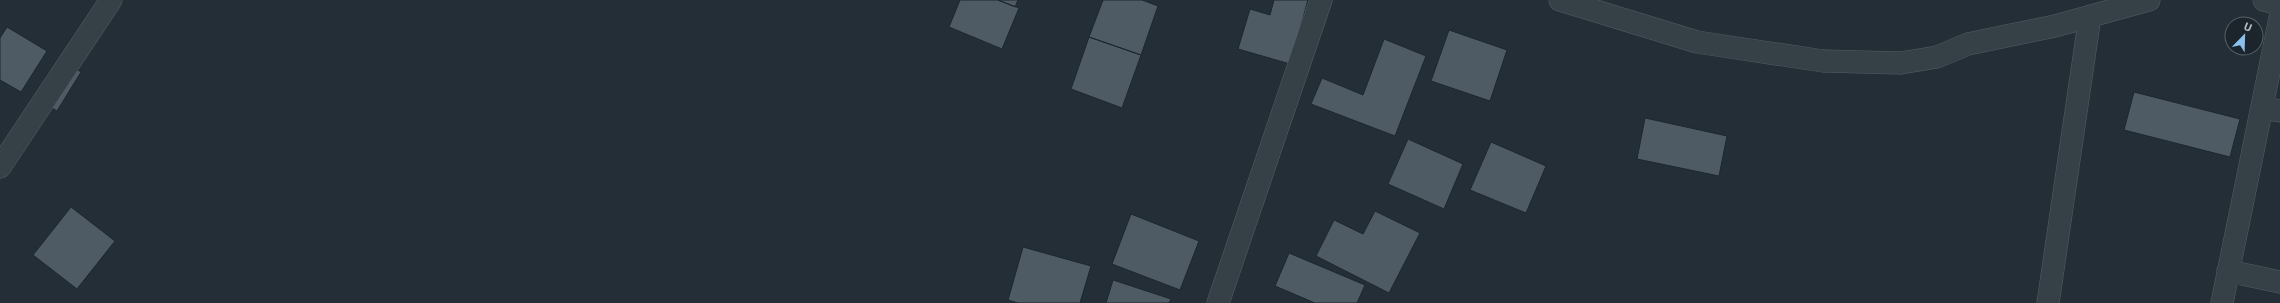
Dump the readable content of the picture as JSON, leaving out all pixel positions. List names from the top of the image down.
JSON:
{
  "north": "top right"
}
